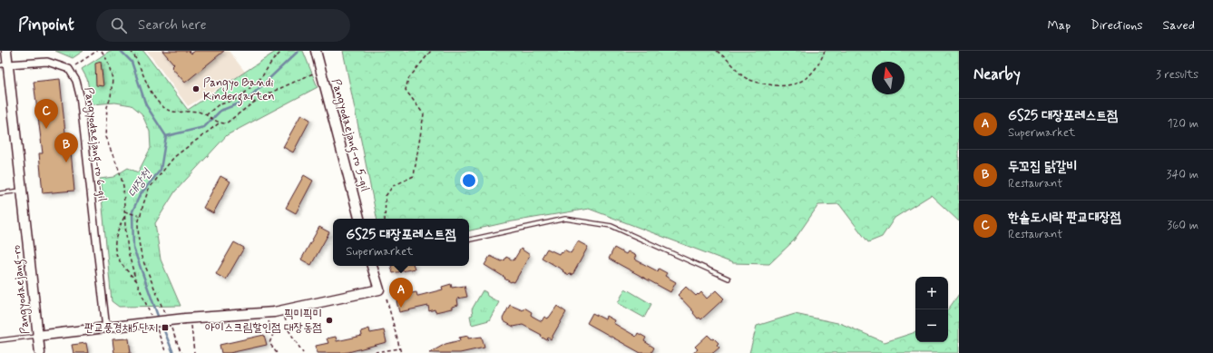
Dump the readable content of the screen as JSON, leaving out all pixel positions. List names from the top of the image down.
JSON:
{
  "streets": {
    "street": ["Pangyodaejang-ro 5-gil", "Pangyodaejang-ro 6-gil", "Pangyodaejang-ro"]
  },
  "water": ["대장천"],
  "places": {
    "other": ["Pangyo Bandi Kindergarten", "픽미픽미 아이스크림할인점 대장동점"],
    "transit": ["판교풍경채5단지"]
  },
  "north": "top",
  "page": {
    "header": "Pinpoint",
    "search": "Search here",
    "nav": ["Map", "Directions", "Saved"],
    "heading": ["Nearby", "3 results"],
    "list": [
      {
        "mark": "A",
        "name": "GS25 대장포레스트점",
        "note": "Supermarket",
        "value": "120 m"
      },
      {
        "mark": "B",
        "name": "두꼬집 닭갈비",
        "note": "Restaurant",
        "value": "340 m"
      },
      {
        "mark": "C",
        "name": "한솥도시락 판교대장점",
        "note": "Restaurant",
        "value": "360 m"
      }
    ],
    "pins": ["C", "B", "A"],
    "popup": ["GS25 대장포레스트점", "Supermarket"],
    "map_buttons": ["+", "−"]
  }
}
